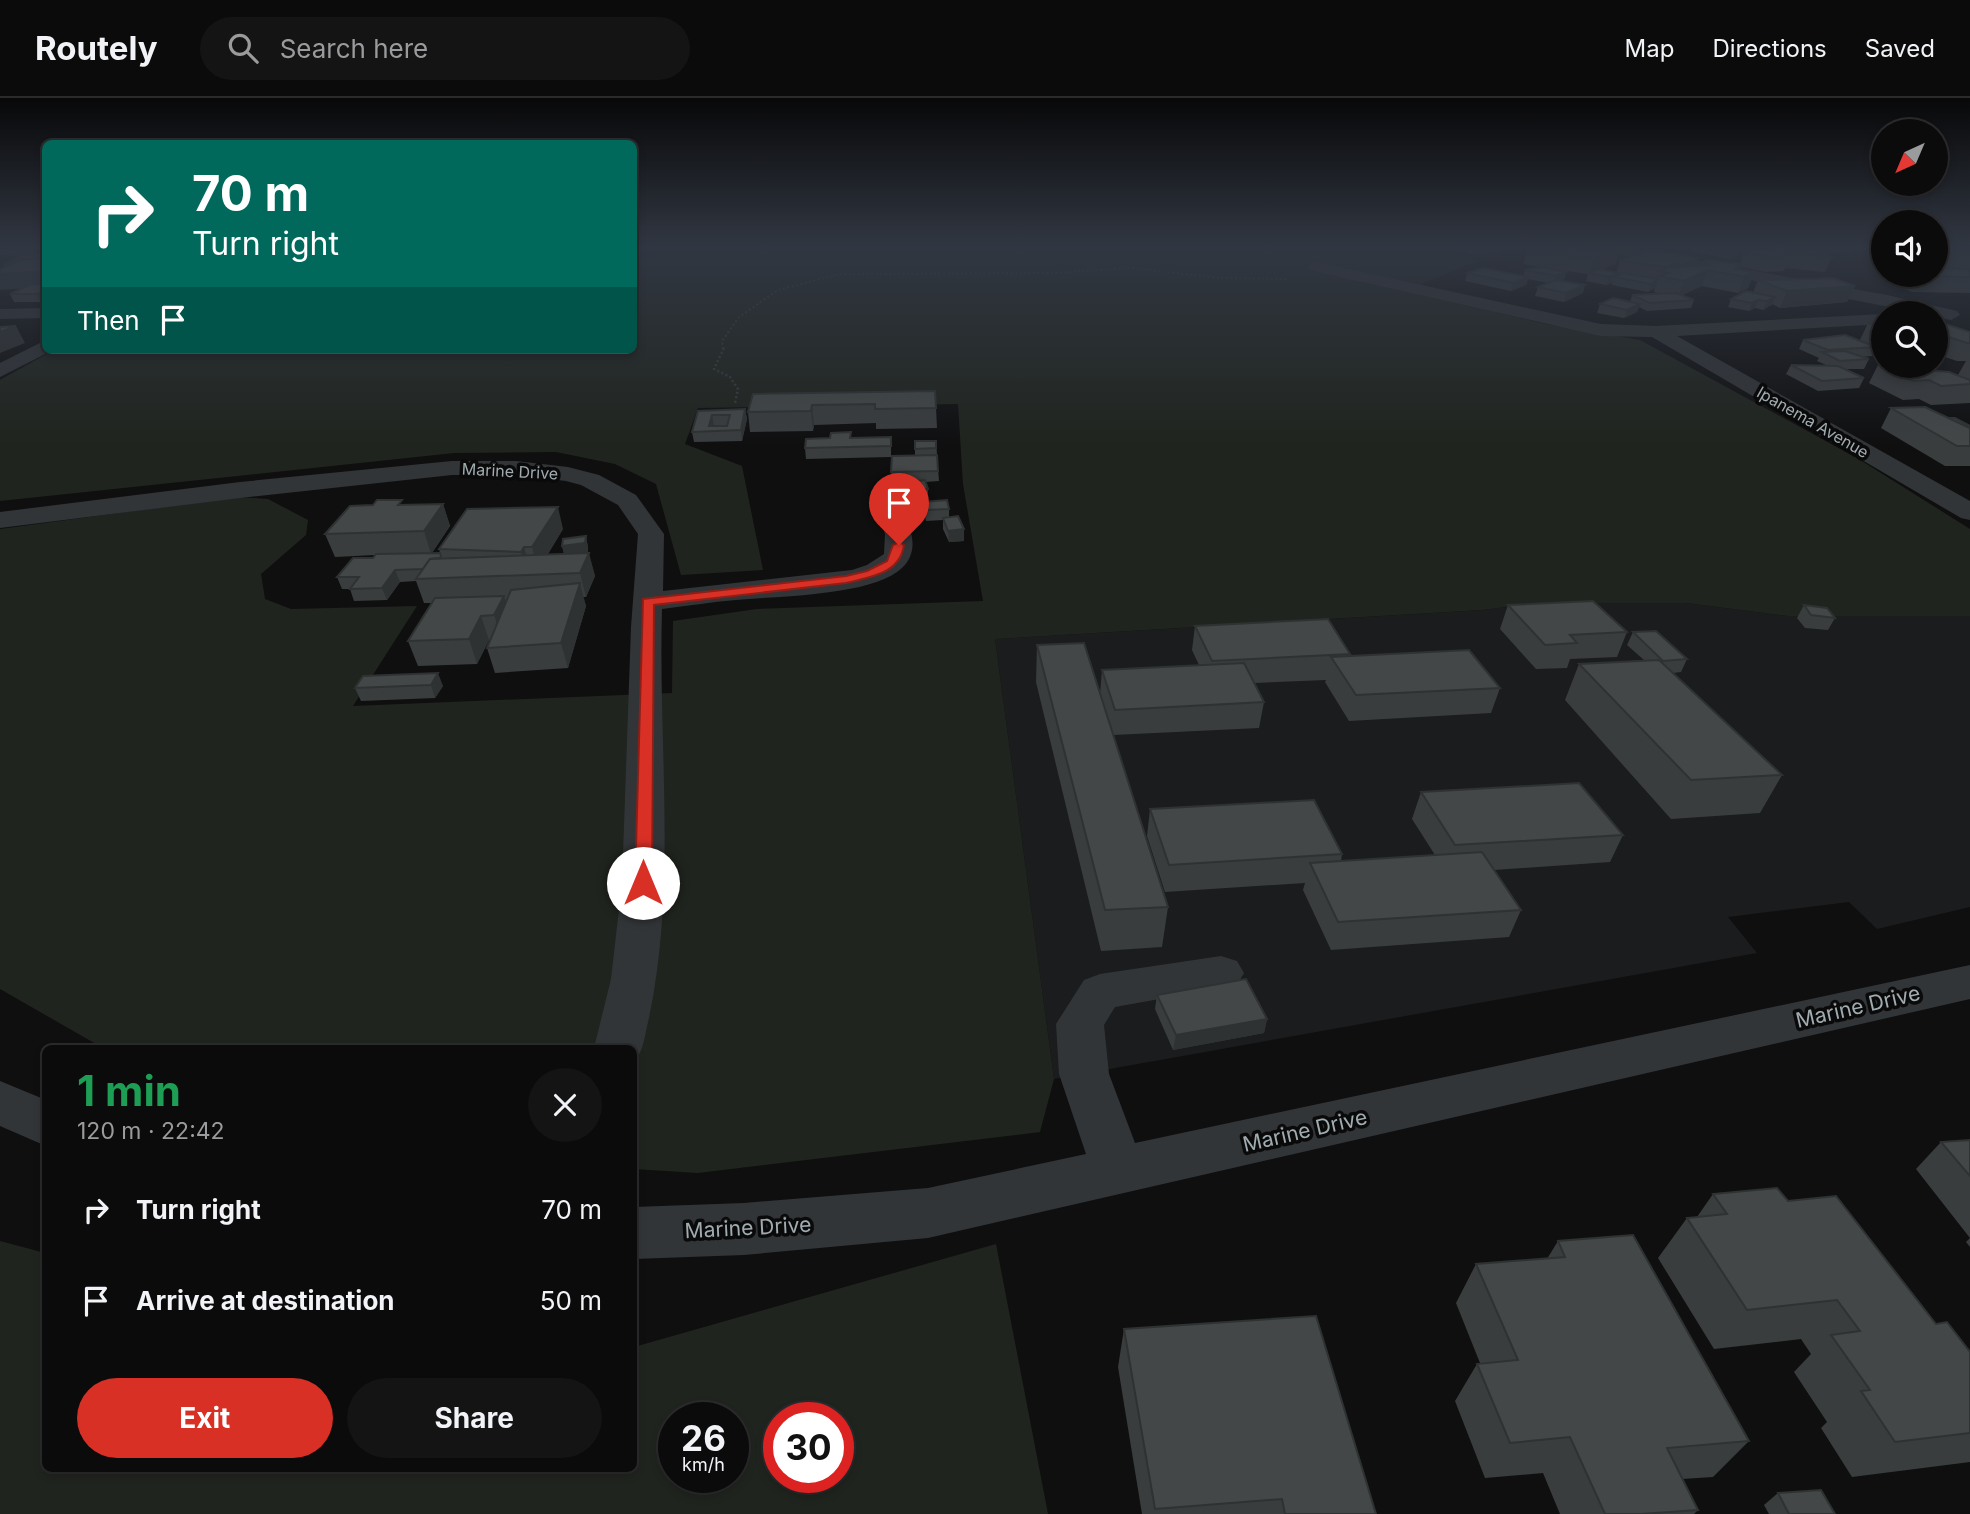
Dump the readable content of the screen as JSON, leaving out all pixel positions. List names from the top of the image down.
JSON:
{
  "streets": {
    "street": ["Ipanema Avenue", "Marine Drive"]
  },
  "north": "bottom left",
  "page": {
    "header": "Routely",
    "search": "Search here",
    "nav": ["Map", "Directions", "Saved"],
    "turn": ["70 m", "Turn right"],
    "then": "Then",
    "heading": ["1 min", "120 m · 22:42"],
    "list": [
      {
        "name": "Turn right",
        "value": "70 m"
      },
      {
        "name": "Arrive at destination",
        "value": "50 m"
      }
    ],
    "buttons": ["Exit", "Share"],
    "speed": "26 km/h",
    "limit": "30"
  }
}
